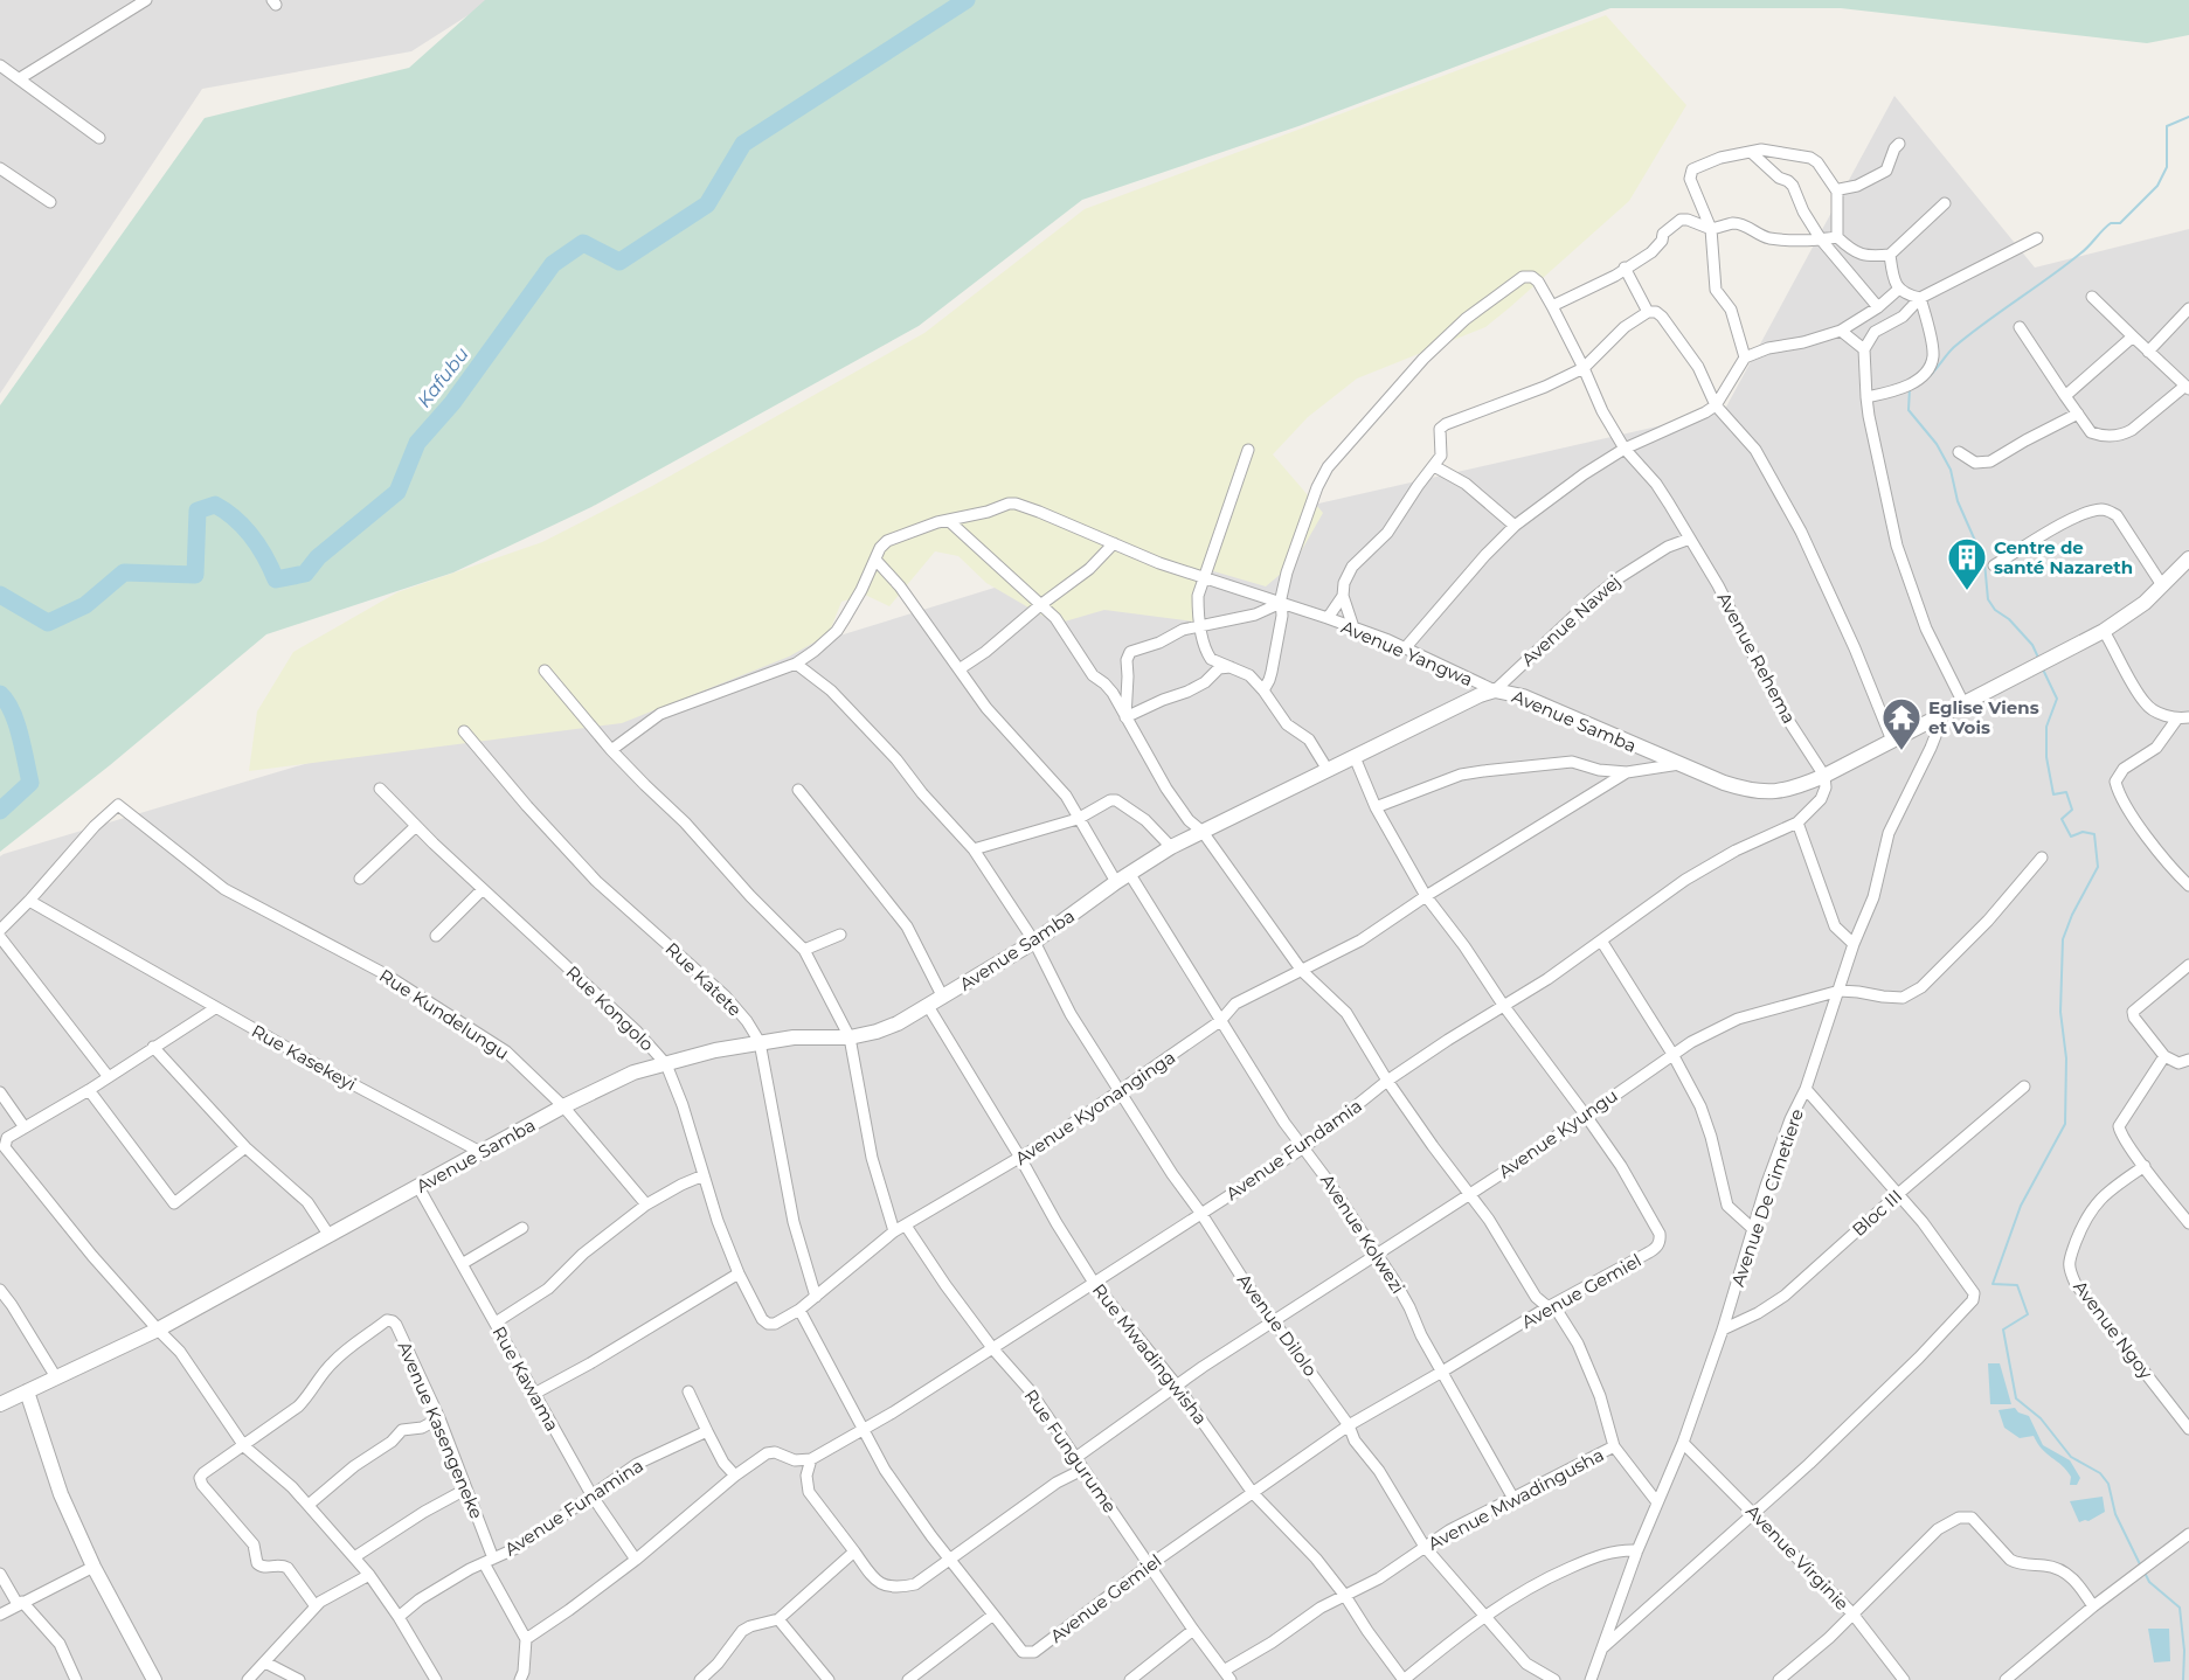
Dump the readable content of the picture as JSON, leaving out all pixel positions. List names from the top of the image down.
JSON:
{
  "streets": {
    "street": [
      "Avenue Nawej",
      "Avenue Yangwa",
      "Avenue Rehema",
      "Avenue Samba",
      "Rue Katete",
      "Rue Kongolo",
      "Rue Kundelungu",
      "Rue Kasekeyi",
      "Avenue Kyonanginga",
      "Avenue Kyungu",
      "Avenue Fundamia",
      "Avenue De Cimetiere",
      "Bloc III",
      "Avenue Kolwezi",
      "Avenue Gemiel",
      "Avenue Dilolo",
      "Avenue Ngoy",
      "Rue Mwadingwisha",
      "Rue Kawama",
      "Avenue Kasengeneke",
      "Rue Fungurume",
      "Avenue Mwadingusha",
      "Avenue Funamina",
      "Avenue Virginie"
    ]
  },
  "crossings": [
    ["Avenue Nawej", "Avenue Yangwa"],
    ["Avenue Nawej", "Avenue Rehema"],
    ["Avenue Nawej", "Avenue Samba"],
    ["Avenue Yangwa", "Avenue Rehema"],
    ["Avenue Yangwa", "Avenue Samba"],
    ["Avenue Rehema", "Avenue Samba"],
    ["Avenue Rehema", "Avenue Fundamia"],
    ["Avenue Samba", "Rue Katete"],
    ["Avenue Samba", "Rue Kongolo"],
    ["Avenue Samba", "Rue Kundelungu"],
    ["Avenue Samba", "Rue Kasekeyi"],
    ["Avenue Samba", "Avenue Fundamia"],
    ["Avenue Samba", "Avenue De Cimetiere"],
    ["Avenue Samba", "Avenue Kolwezi"],
    ["Avenue Samba", "Avenue Gemiel"],
    ["Avenue Samba", "Avenue Dilolo"],
    ["Avenue Samba", "Rue Mwadingwisha"],
    ["Avenue Samba", "Rue Kawama"],
    ["Rue Katete", "Avenue Kyonanginga"],
    ["Rue Kongolo", "Avenue Kyonanginga"],
    ["Rue Kundelungu", "Rue Kasekeyi"],
    ["Avenue Kyonanginga", "Avenue Kolwezi"],
    ["Avenue Kyonanginga", "Avenue Gemiel"],
    ["Avenue Kyonanginga", "Avenue Dilolo"],
    ["Avenue Kyonanginga", "Rue Mwadingwisha"],
    ["Avenue Kyonanginga", "Rue Fungurume"],
    ["Avenue Kyungu", "Avenue De Cimetiere"],
    ["Avenue Kyungu", "Avenue Kolwezi"],
    ["Avenue Kyungu", "Avenue Gemiel"],
    ["Avenue Kyungu", "Avenue Dilolo"],
    ["Avenue Kyungu", "Rue Mwadingwisha"],
    ["Avenue Kyungu", "Rue Fungurume"],
    ["Avenue Fundamia", "Avenue Kolwezi"],
    ["Avenue Fundamia", "Avenue Gemiel"],
    ["Avenue Fundamia", "Avenue Dilolo"],
    ["Avenue Fundamia", "Rue Mwadingwisha"],
    ["Avenue Fundamia", "Rue Fungurume"],
    ["Avenue De Cimetiere", "Bloc III"],
    ["Avenue De Cimetiere", "Avenue Virginie"],
    ["Avenue Kolwezi", "Avenue Gemiel"],
    ["Avenue Kolwezi", "Avenue Mwadingusha"],
    ["Avenue Gemiel", "Avenue Dilolo"],
    ["Avenue Gemiel", "Rue Mwadingwisha"],
    ["Avenue Gemiel", "Rue Fungurume"],
    ["Avenue Dilolo", "Avenue Mwadingusha"],
    ["Rue Mwadingwisha", "Avenue Mwadingusha"],
    ["Rue Kawama", "Avenue Funamina"],
    ["Avenue Kasengeneke", "Avenue Funamina"],
    ["Rue Fungurume", "Avenue Mwadingusha"]
  ],
  "water": ["Kafubu"],
  "places": {
    "building": ["Centre de santé Nazareth"],
    "temple": ["Eglise Viens et Vois"]
  }
}
